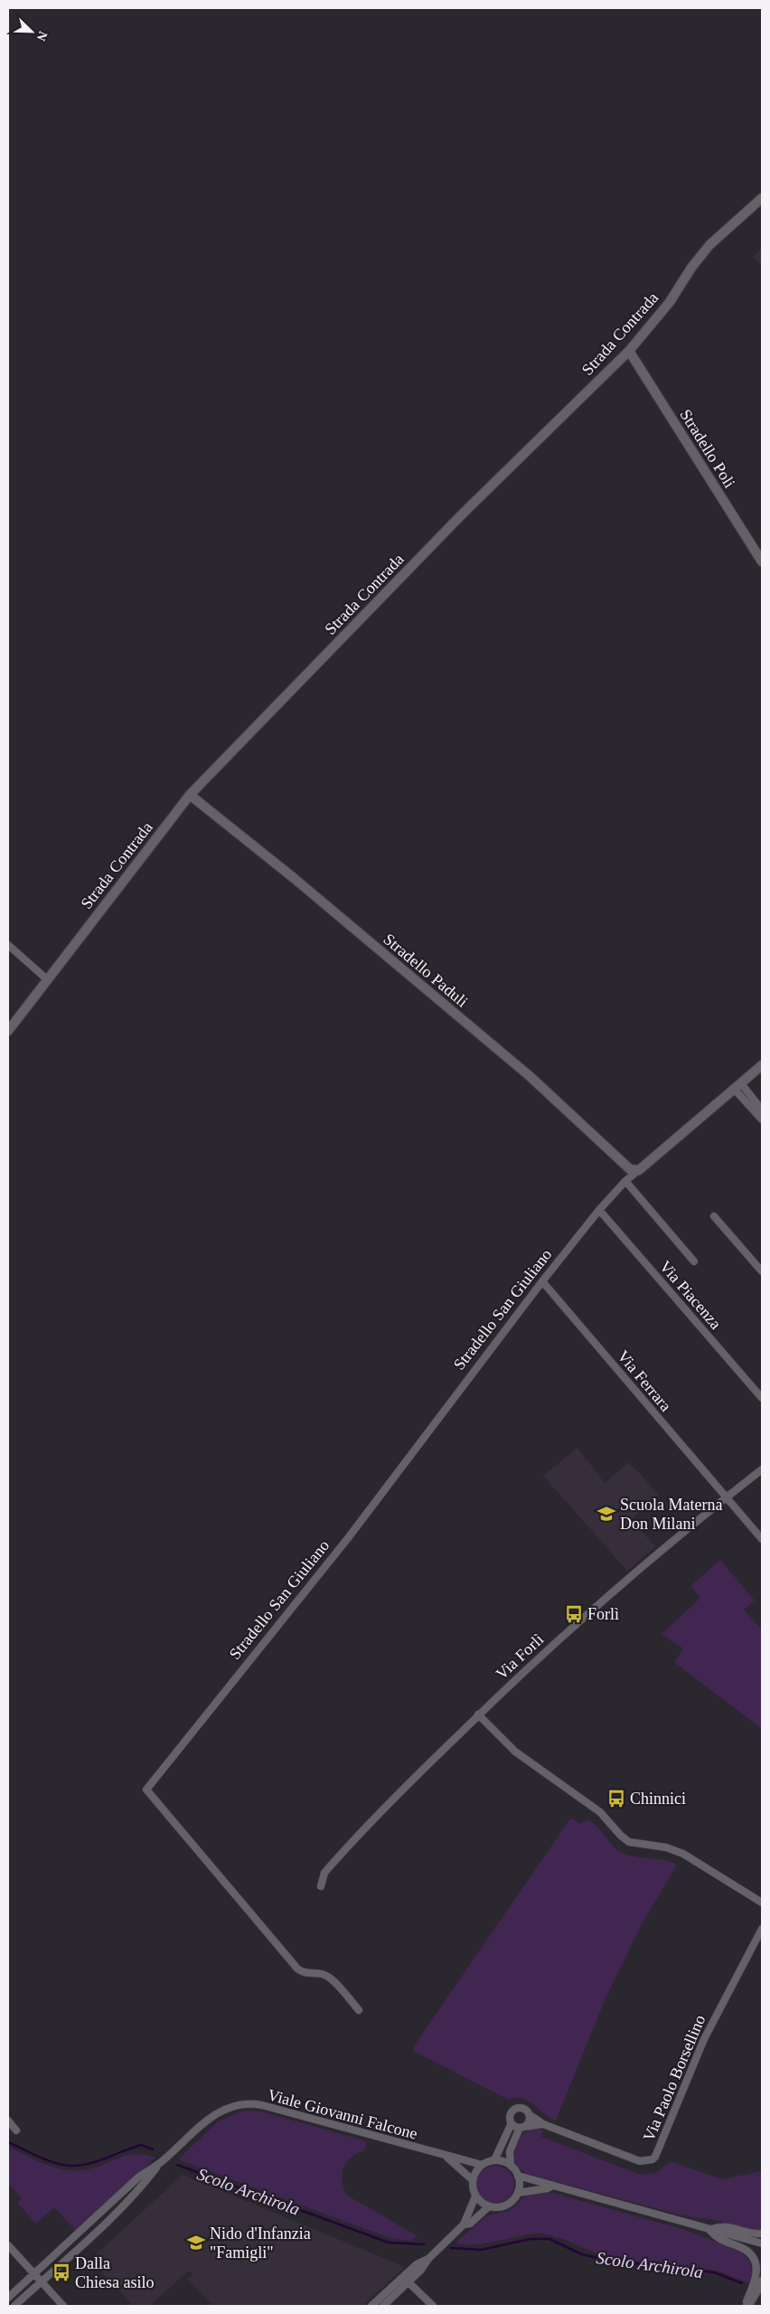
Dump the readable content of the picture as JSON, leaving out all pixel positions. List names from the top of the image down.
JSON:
{
  "streets": {
    "street": [
      "Strada Contrada",
      "Stradello Poli",
      "Stradello Paduli",
      "Via Piacenza",
      "Stradello San Giuliano",
      "Via Ferrara",
      "Via Forlì",
      "Via Paolo Borsellino",
      "Viale Giovanni Falcone"
    ]
  },
  "crossings": [
    ["Strada Contrada", "Stradello Poli"],
    ["Strada Contrada", "Stradello Paduli"],
    ["Stradello Paduli", "Stradello San Giuliano"],
    ["Via Piacenza", "Stradello San Giuliano"],
    ["Stradello San Giuliano", "Via Ferrara"],
    ["Via Ferrara", "Via Forlì"]
  ],
  "water": ["Scolo Archirola"],
  "places": {
    "school or university": ["Scuola Materna Don Milani", "Nido d'Infanzia \"Famigli\""],
    "bus stop": ["Forlì", "Chinnici", "Dalla Chiesa asilo"]
  },
  "north": "bottom right"
}
